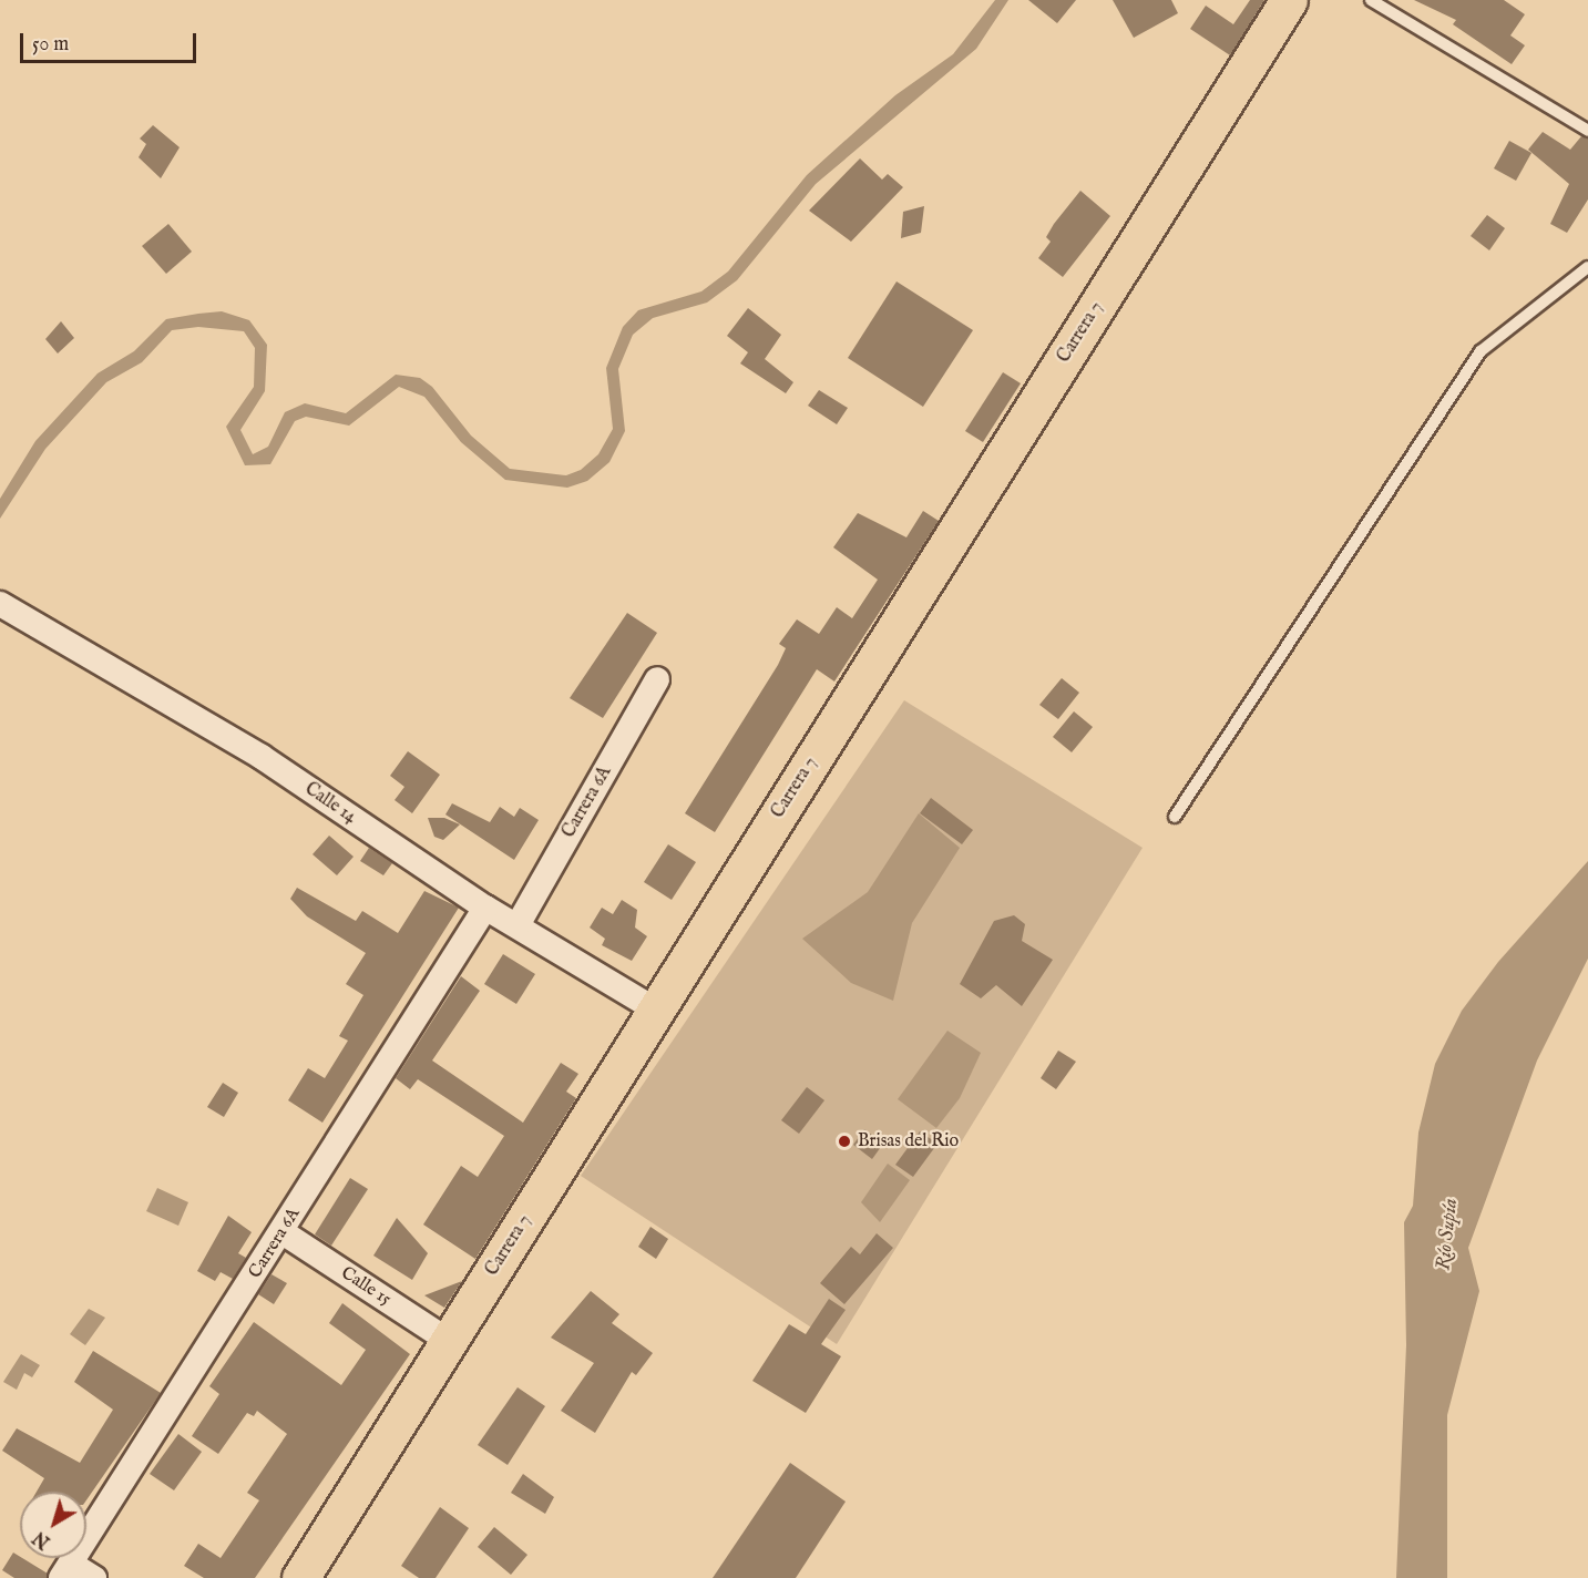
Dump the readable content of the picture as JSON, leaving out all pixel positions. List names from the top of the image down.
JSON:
{
  "streets": {
    "main road": ["Carrera 7"],
    "street": ["Carrera 6A", "Calle 14", "Calle 15"]
  },
  "crossings": [
    ["Carrera 7", "Calle 14"],
    ["Carrera 7", "Calle 15"],
    ["Carrera 6A", "Calle 14"],
    ["Carrera 6A", "Calle 15"]
  ],
  "water": ["Río Supía"],
  "places": ["Brisas del Rio"],
  "scale_bar": "50 m",
  "north": "bottom left"
}
